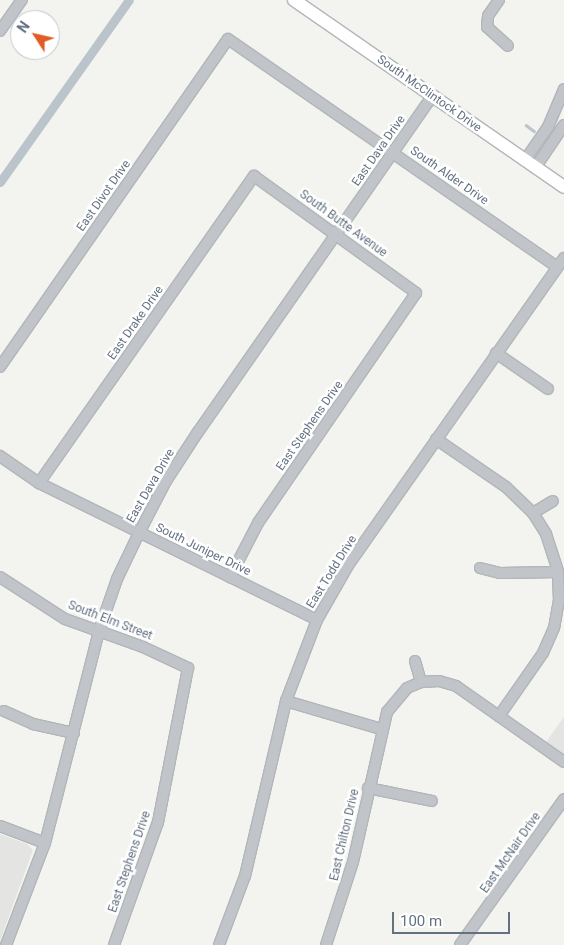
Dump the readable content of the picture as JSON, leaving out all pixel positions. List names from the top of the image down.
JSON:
{
  "streets": {
    "main road": ["South McClintock Drive"],
    "street": [
      "East Dava Drive",
      "South Alder Drive",
      "East Divot Drive",
      "South Butte Avenue",
      "East Drake Drive",
      "East Stephens Drive",
      "South Juniper Drive",
      "East Todd Drive",
      "South Elm Street",
      "East Chilton Drive",
      "East McNair Drive"
    ]
  },
  "crossings": [
    ["South McClintock Drive", "East Dava Drive"],
    ["East Dava Drive", "South Alder Drive"],
    ["East Dava Drive", "South Butte Avenue"],
    ["East Dava Drive", "South Juniper Drive"],
    ["East Dava Drive", "South Elm Street"],
    ["South Alder Drive", "East Divot Drive"],
    ["South Alder Drive", "East Todd Drive"],
    ["South Butte Avenue", "East Drake Drive"],
    ["South Butte Avenue", "East Stephens Drive"],
    ["East Drake Drive", "South Juniper Drive"],
    ["East Stephens Drive", "South Juniper Drive"],
    ["East Stephens Drive", "South Elm Street"],
    ["South Juniper Drive", "East Todd Drive"]
  ],
  "scale_bar": "100 m",
  "north": "top left"
}
